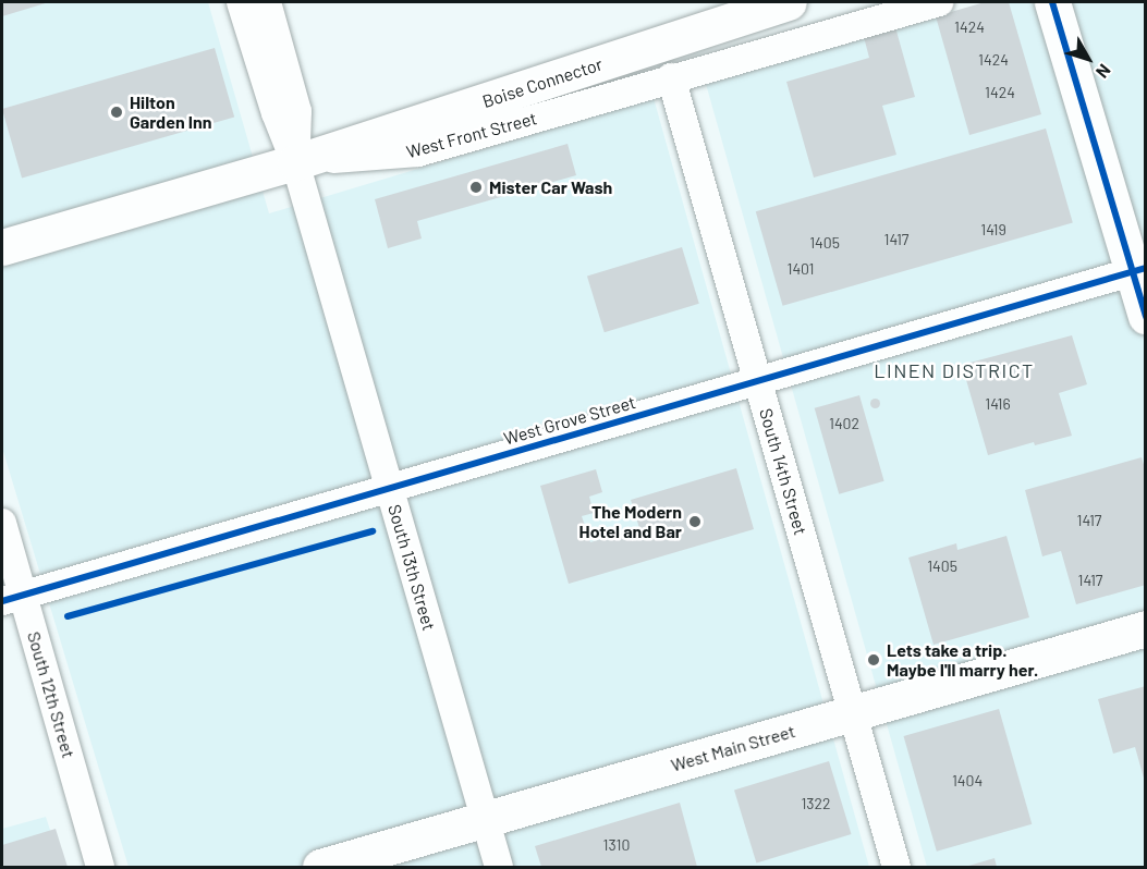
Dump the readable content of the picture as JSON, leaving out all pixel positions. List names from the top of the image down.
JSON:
{
  "streets": {
    "main road": ["Boise Connector", "West Front Street", "West Main Street"],
    "street": [
      "West Grove Street",
      "South 14th Street",
      "South 13th Street",
      "South 12th Street"
    ]
  },
  "crossings": [
    ["Boise Connector", "West Front Street"],
    ["Boise Connector", "South 13th Street"],
    ["West Front Street", "South 14th Street"],
    ["West Front Street", "South 13th Street"],
    ["West Grove Street", "South 14th Street"],
    ["West Grove Street", "South 13th Street"],
    ["West Grove Street", "South 12th Street"],
    ["South 14th Street", "West Main Street"],
    ["South 13th Street", "West Main Street"]
  ],
  "districts": ["LINEN DISTRICT"],
  "places": [
    "Hilton Garden Inn",
    "Mister Car Wash",
    "The Modern Hotel and Bar",
    "Lets take a trip. Maybe I'll marry her."
  ],
  "house_numbers": [
    "1424",
    "1424",
    "1424",
    "1419",
    "1417",
    "1405",
    "1401",
    "1416",
    "1402",
    "1417",
    "1405",
    "1417",
    "1404",
    "1322",
    "1310"
  ],
  "north": "bottom right"
}
